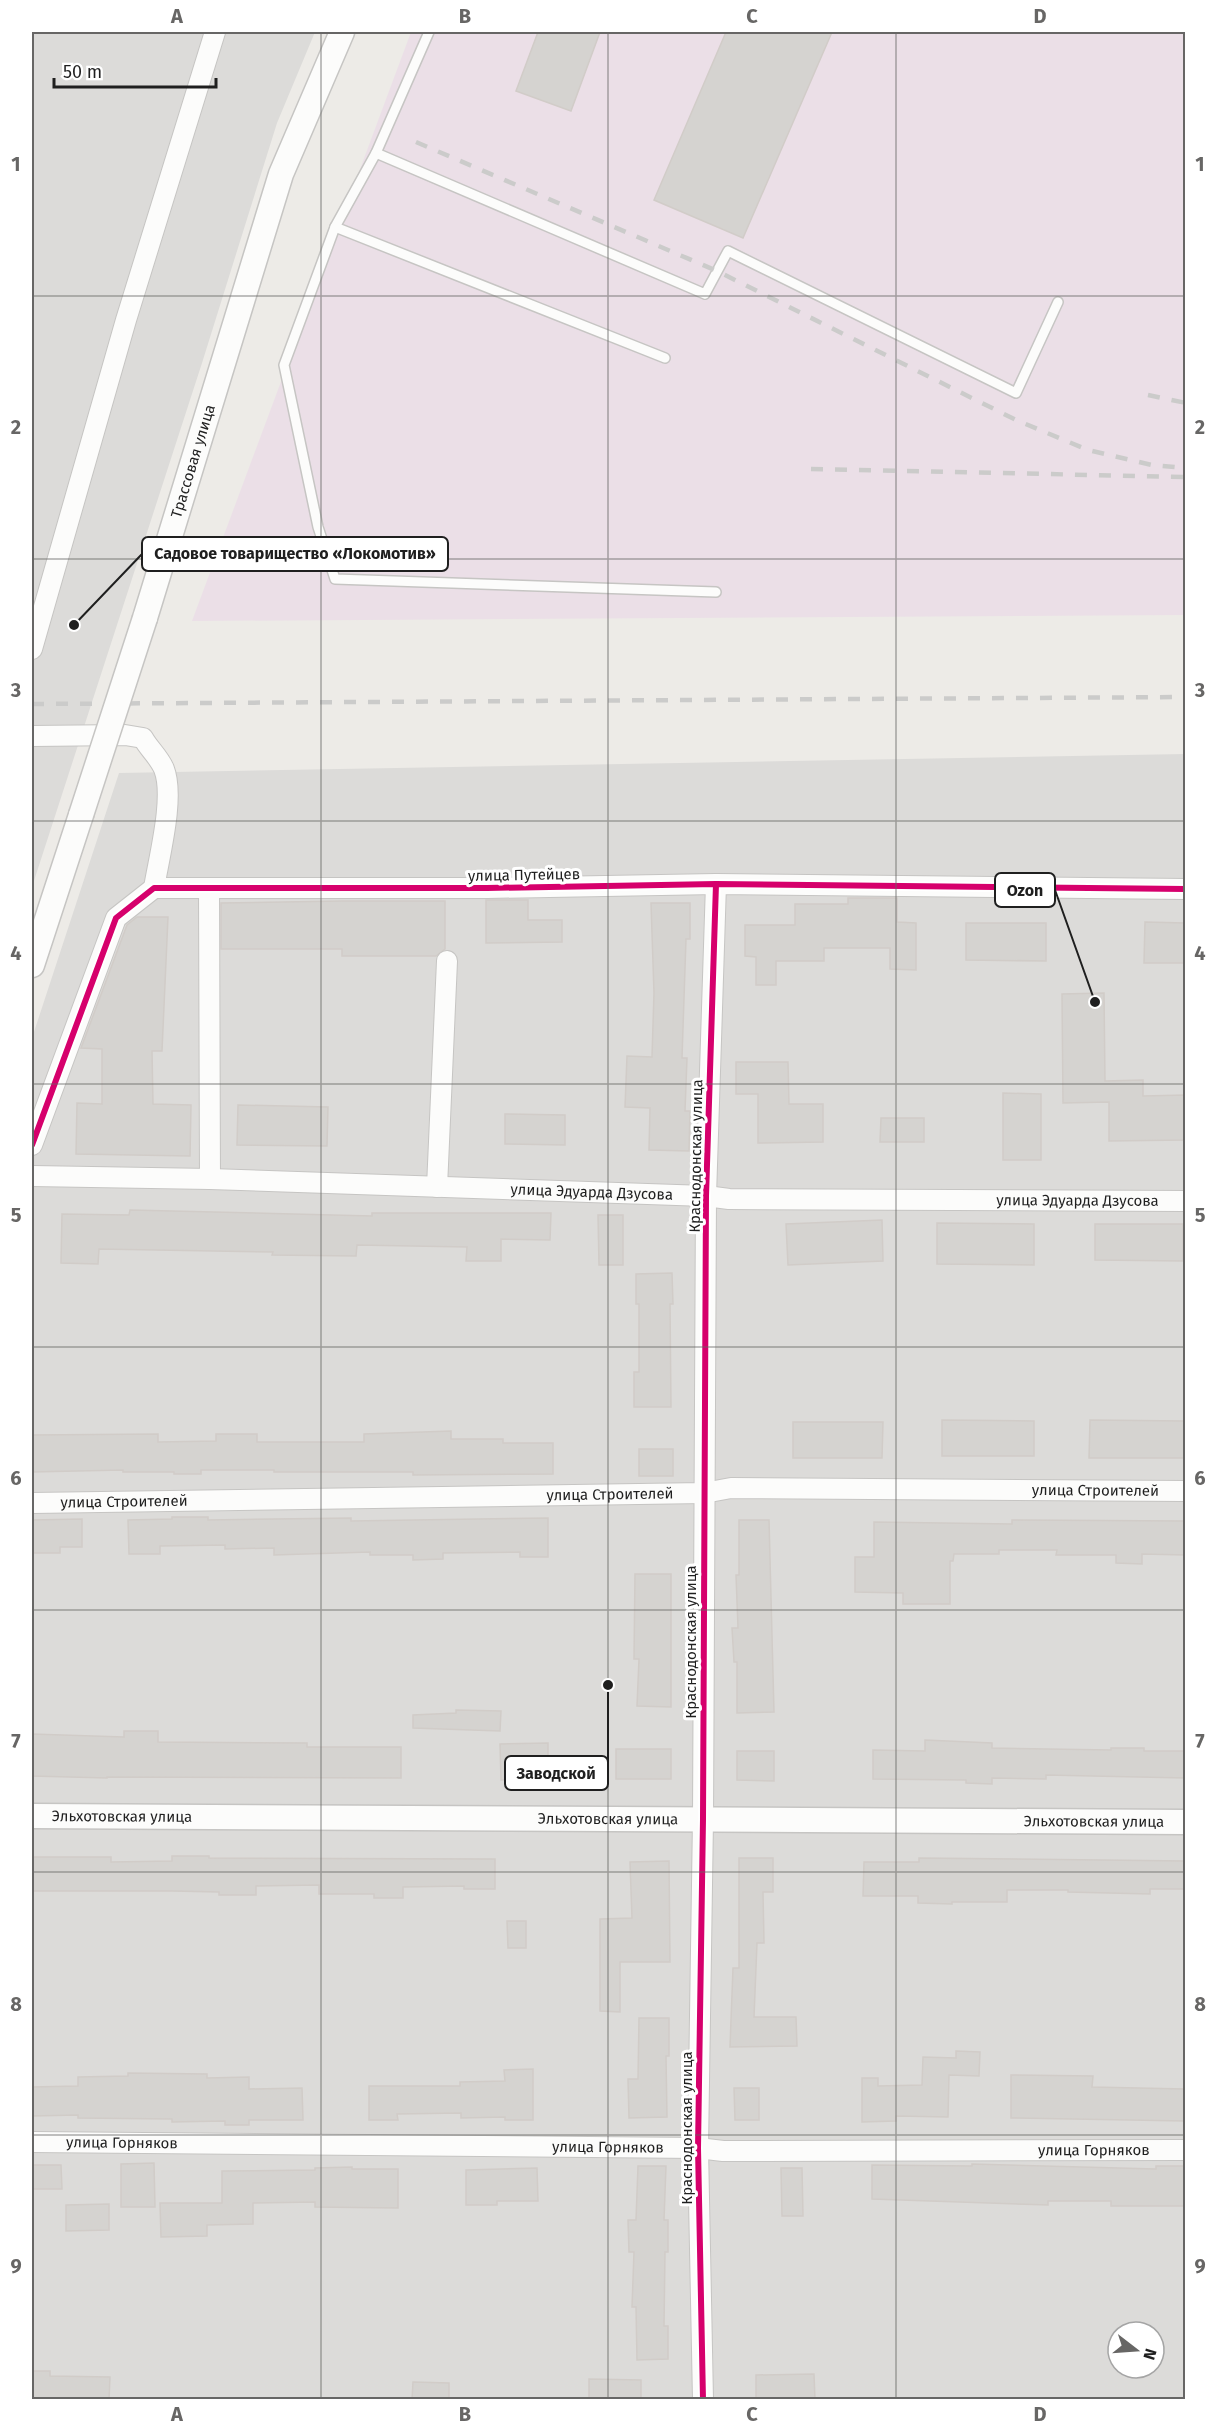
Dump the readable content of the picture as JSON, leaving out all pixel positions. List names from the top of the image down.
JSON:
{
  "streets": {
    "street": [
      "Трассовая улица",
      "улица Путейцев",
      "Краснодонская улица",
      "улица Эдуарда Дзусова",
      "улица Строителей",
      "Эльхотовская улица",
      "улица Горняков"
    ]
  },
  "crossings": [
    ["улица Путейцев", "Краснодонская улица"],
    ["Краснодонская улица", "улица Эдуарда Дзусова"],
    ["Краснодонская улица", "улица Строителей"],
    ["Краснодонская улица", "Эльхотовская улица"],
    ["Краснодонская улица", "улица Горняков"]
  ],
  "places": ["Садовое товарищество «Локомотив»", "Ozon", "Заводской"],
  "scale_bar": "50 m",
  "north": "right",
  "grid": {
    "columns": [
      "A",
      "B",
      "C",
      "D"
    ],
    "rows": [
      "1",
      "2",
      "3",
      "4",
      "5",
      "6",
      "7",
      "8",
      "9"
    ]
  }
}
